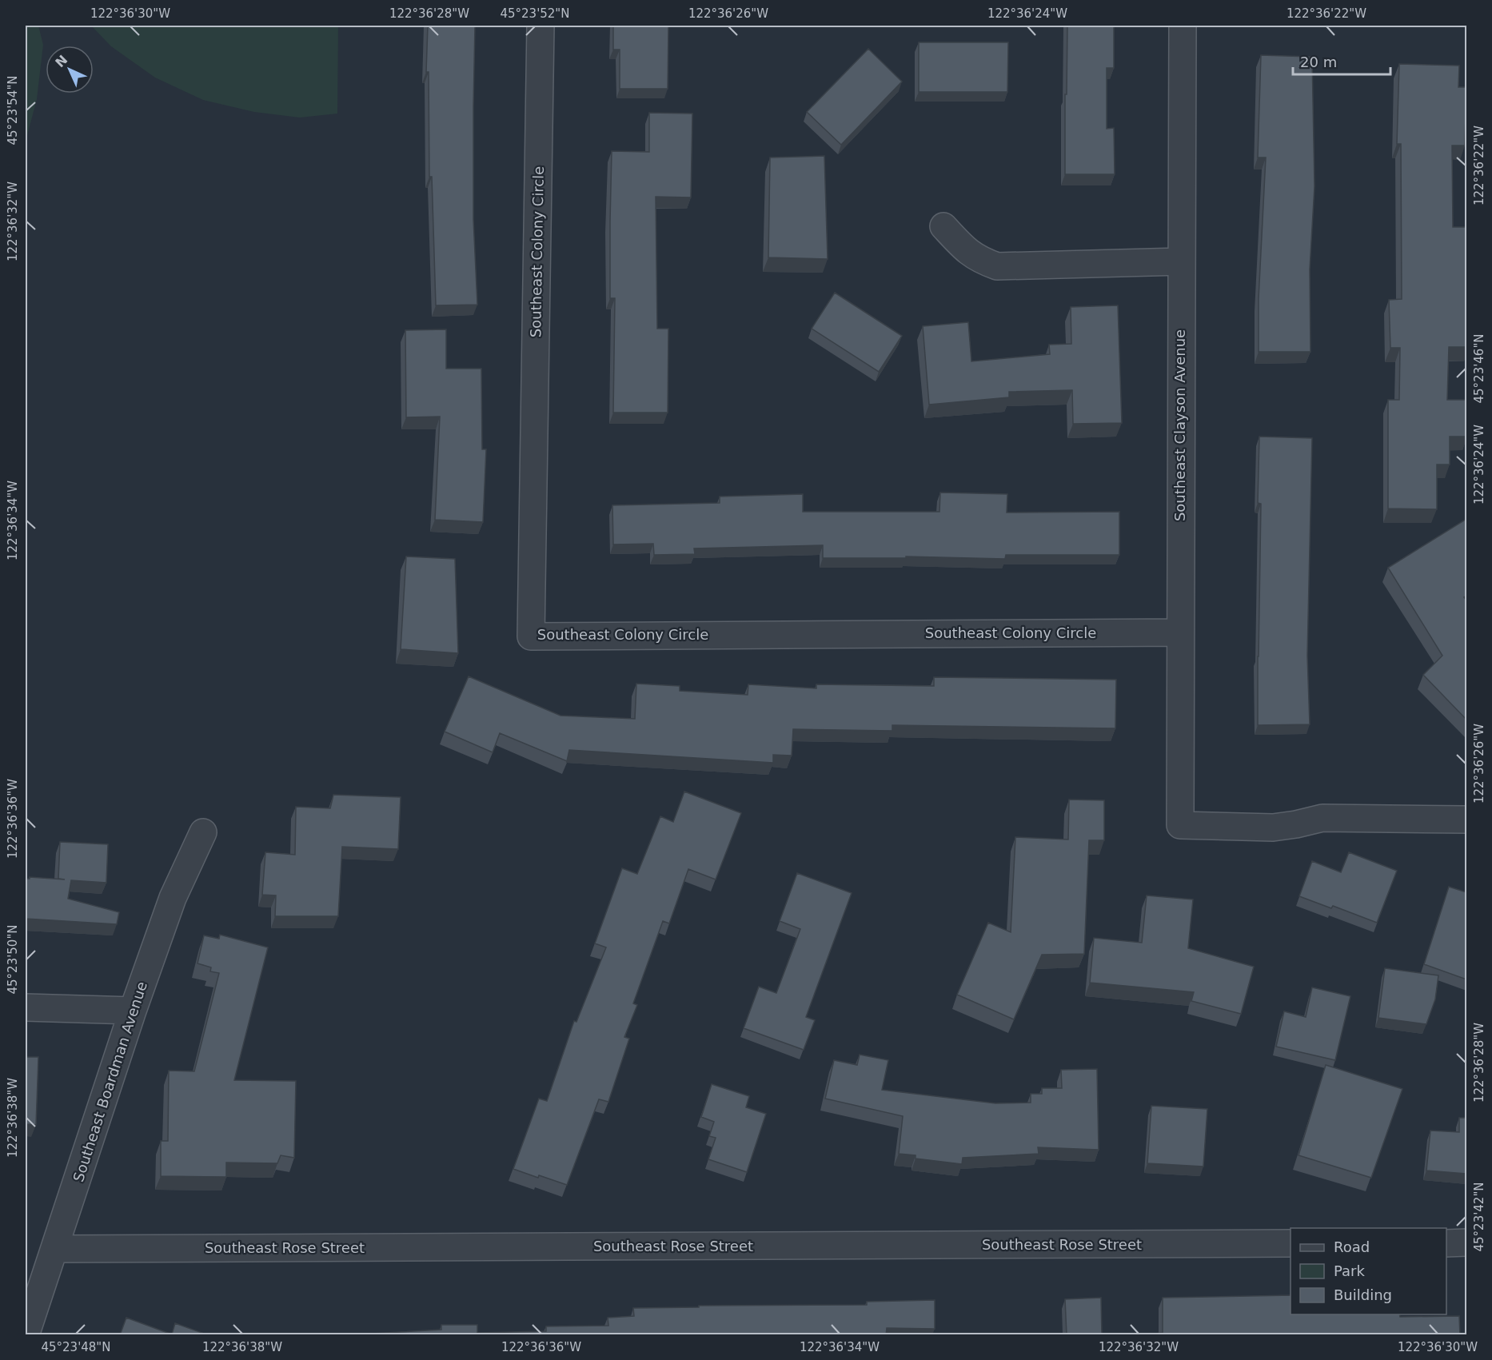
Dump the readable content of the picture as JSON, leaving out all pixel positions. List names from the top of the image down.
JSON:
{
  "streets": {
    "street": [
      "Southeast Colony Circle",
      "Southeast Clayson Avenue",
      "Southeast Boardman Avenue",
      "Southeast Rose Street"
    ]
  },
  "crossings": [
    ["Southeast Colony Circle", "Southeast Clayson Avenue"],
    ["Southeast Boardman Avenue", "Southeast Rose Street"]
  ],
  "legend": ["Road", "Park", "Building"],
  "scale_bar": "20 m",
  "north": "top left",
  "coordinates": [
    "122°36'30\"W",
    "122°36'28\"W",
    "45°23'52\"N",
    "122°36'26\"W",
    "122°36'24\"W",
    "122°36'22\"W",
    "45°23'54\"N",
    "122°36'32\"W",
    "45°23'46\"N",
    "122°36'34\"W",
    "122°36'36\"W",
    "45°23'50\"N",
    "122°36'38\"W",
    "45°23'42\"N",
    "45°23'48\"N"
  ]
}
